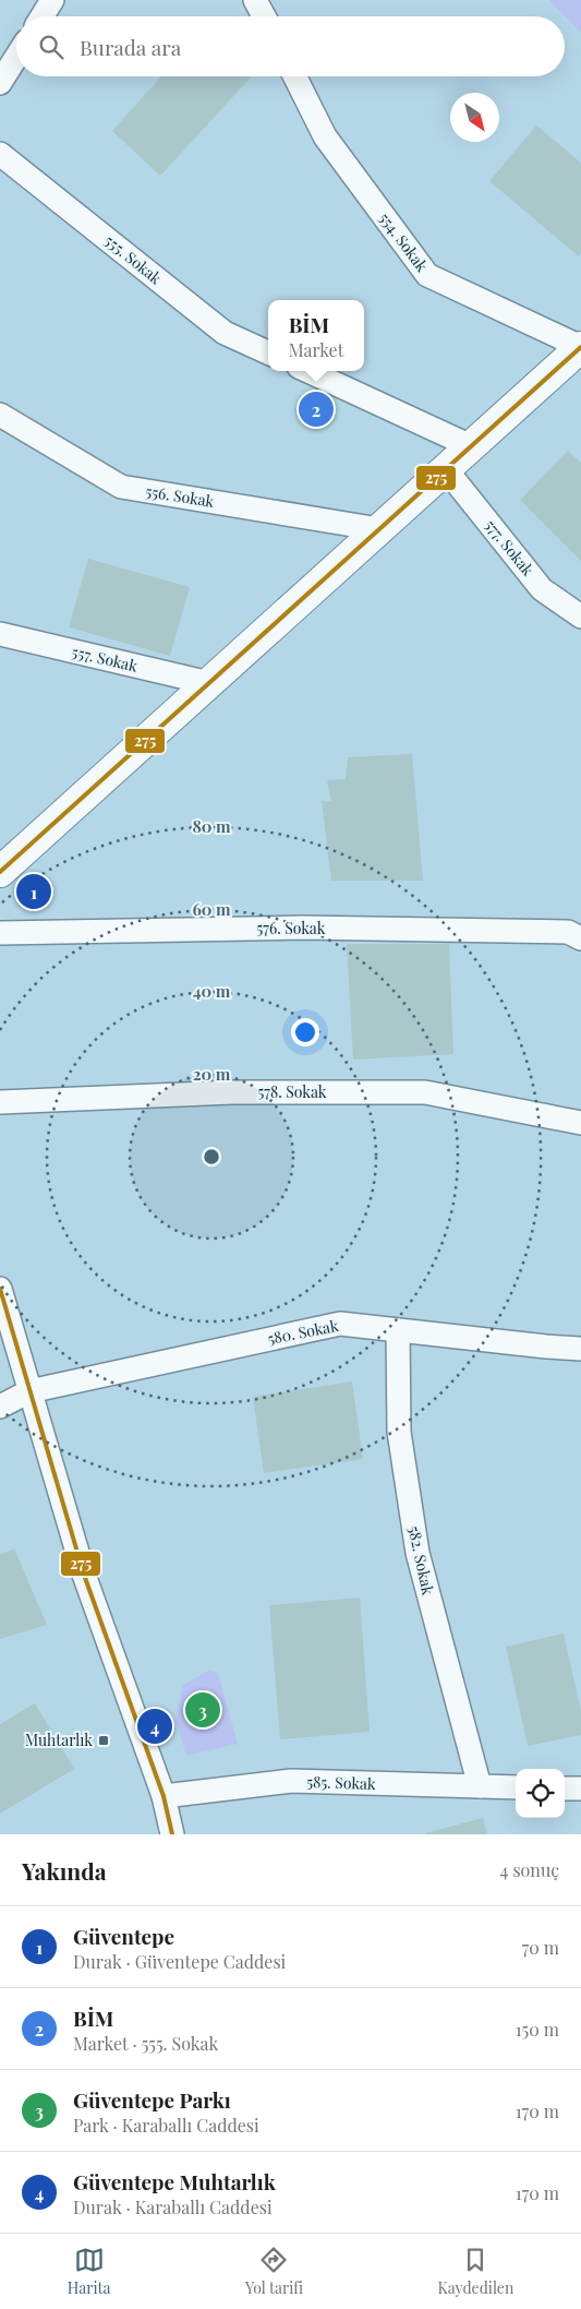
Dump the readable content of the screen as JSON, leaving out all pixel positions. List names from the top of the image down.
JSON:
{
  "streets": {
    "street": [
      "554. Sokak",
      "555. Sokak",
      "556. Sokak",
      "577. Sokak",
      "557. Sokak",
      "576. Sokak",
      "578. Sokak",
      "580. Sokak",
      "582. Sokak",
      "585. Sokak"
    ]
  },
  "crossings": [
    ["580. Sokak", "582. Sokak"],
    ["582. Sokak", "585. Sokak"]
  ],
  "places": {
    "transit": ["Muhtarlık"]
  },
  "lines": ["transit line 275"],
  "north": "bottom right",
  "page": {
    "search": "Burada ara",
    "popup": ["BİM", "Market"],
    "pins": [
      "2",
      "1",
      "3",
      "4"
    ],
    "heading": ["Yakında", "4 sonuç"],
    "list": [
      {
        "mark": "1",
        "name": "Güventepe",
        "note": "Durak · Güventepe Caddesi",
        "value": "70 m"
      },
      {
        "mark": "2",
        "name": "BİM",
        "note": "Market · 555. Sokak",
        "value": "150 m"
      },
      {
        "mark": "3",
        "name": "Güventepe Parkı",
        "note": "Park · Karaballı Caddesi",
        "value": "170 m"
      },
      {
        "mark": "4",
        "name": "Güventepe Muhtarlık",
        "note": "Durak · Karaballı Caddesi",
        "value": "170 m"
      }
    ],
    "nav": ["Harita", "Yol tarifi", "Kaydedilen"]
  },
  "rings": [
    "80 m",
    "60 m",
    "40 m",
    "20 m"
  ]
}
